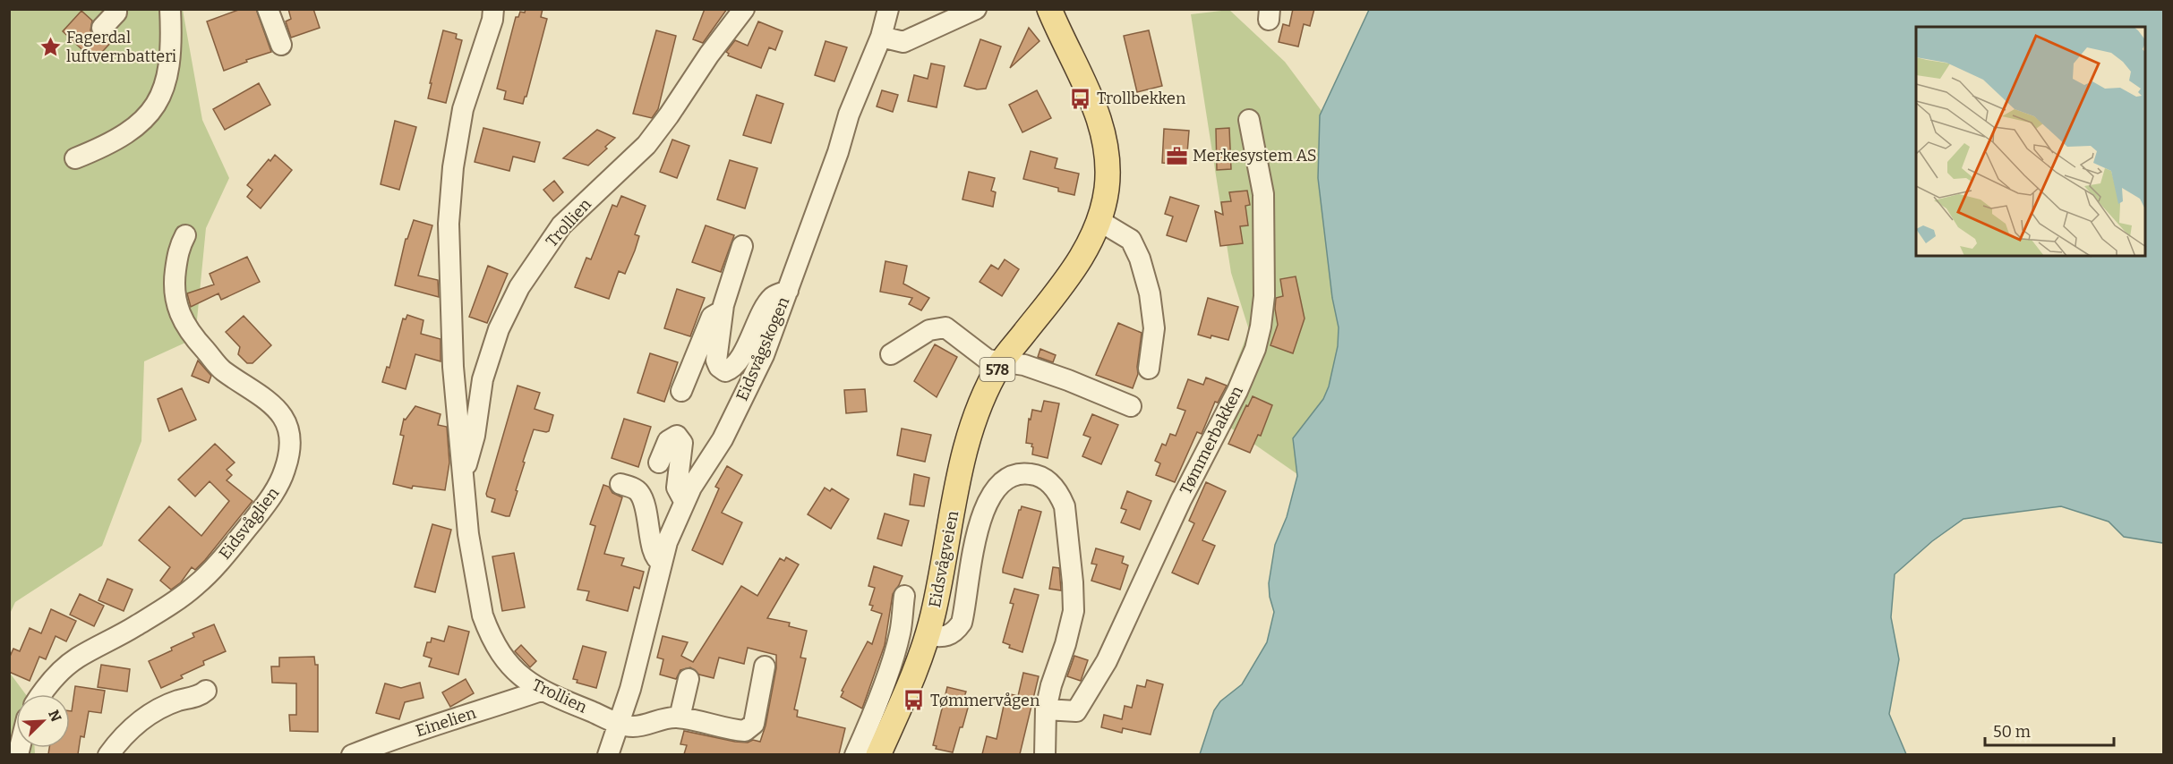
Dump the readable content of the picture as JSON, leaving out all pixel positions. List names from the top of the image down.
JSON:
{
  "streets": {
    "main road": ["578", "Eidsvågveien"],
    "street": [
      "Trollien",
      "Eidsvågskogen",
      "Tømmerbakken",
      "Eidsvåglien",
      "Einelien"
    ]
  },
  "crossings": [
    ["Trollien", "Eidsvågskogen"],
    ["Trollien", "Einelien"]
  ],
  "places": {
    "place": ["Fagerdal luftvernbatteri"],
    "bus stop": ["Trollbekken", "Tømmervågen"],
    "office": ["Merkesystem AS"]
  },
  "scale_bar": "50 m",
  "north": "top right"
}
